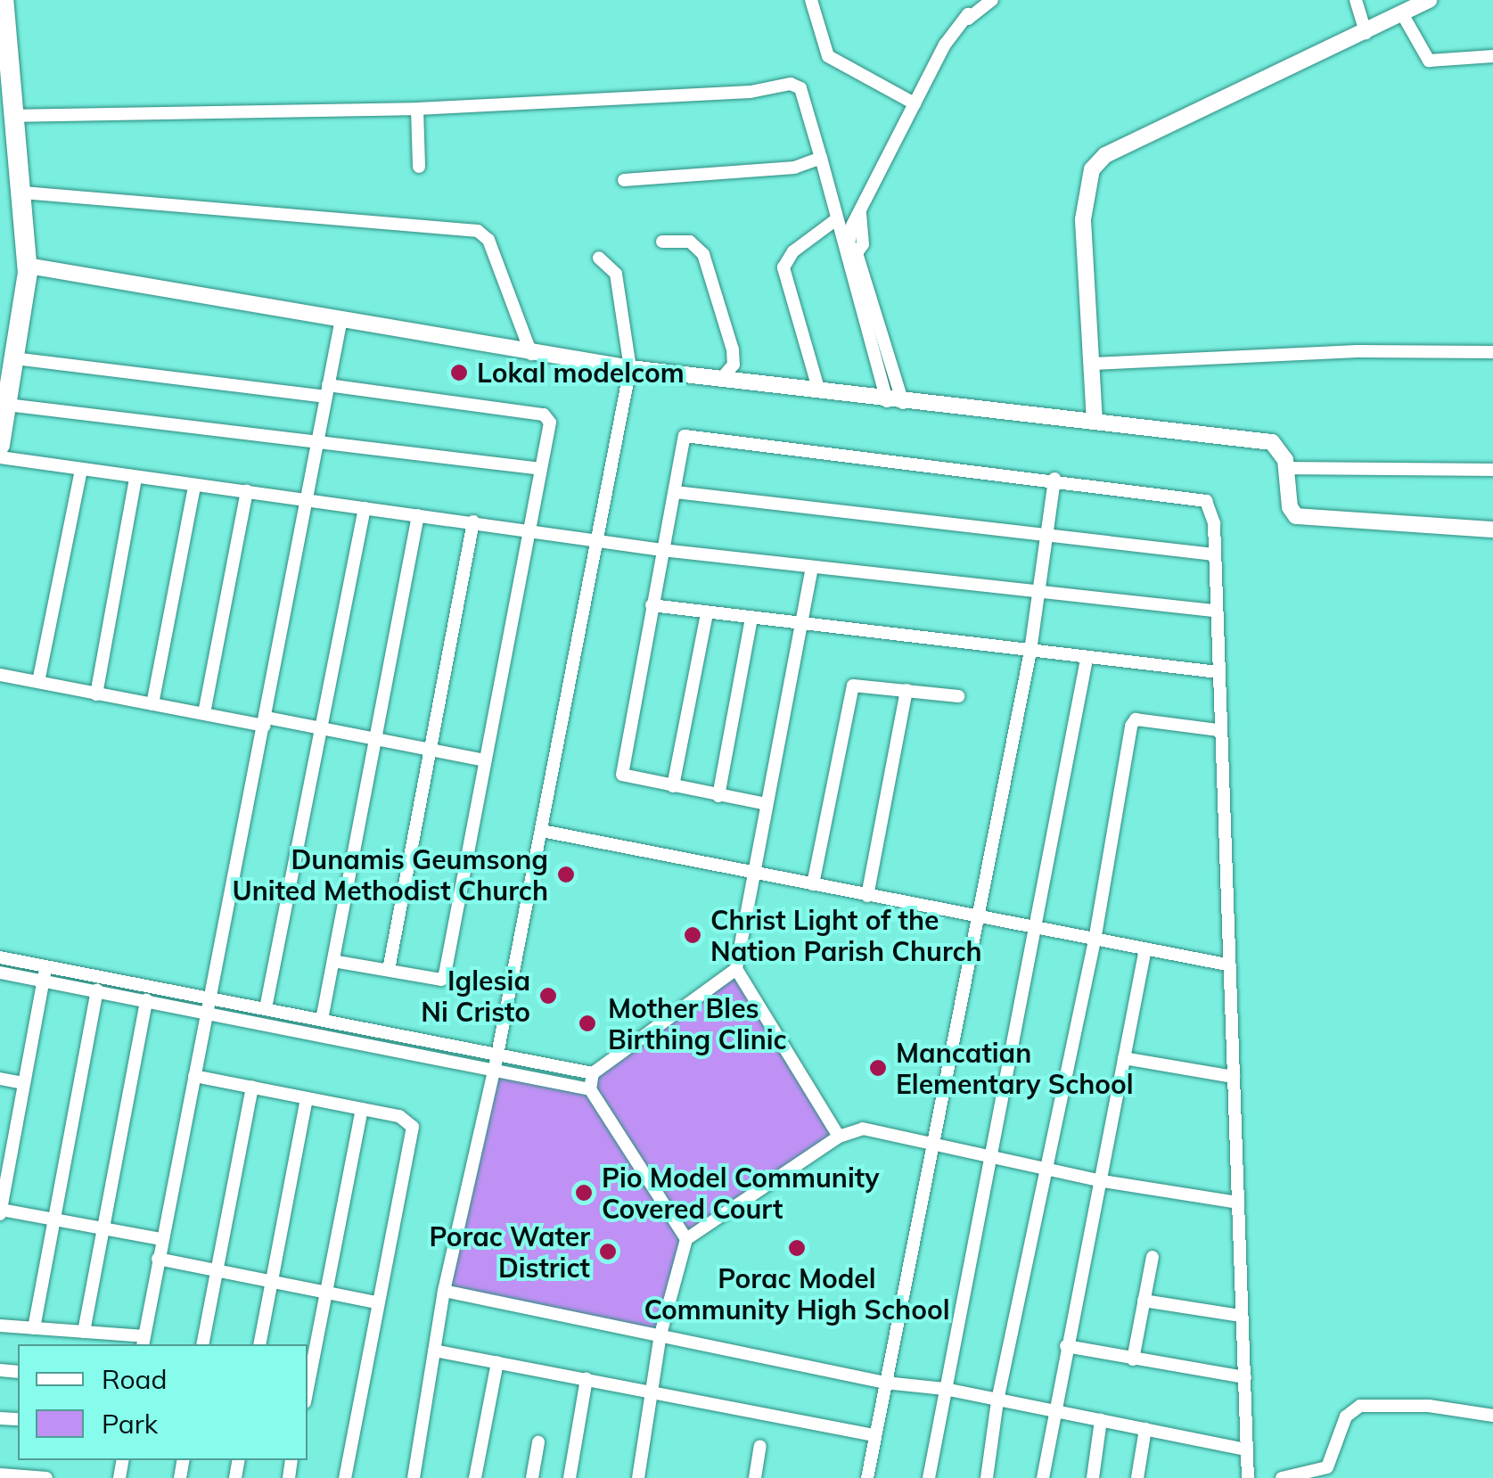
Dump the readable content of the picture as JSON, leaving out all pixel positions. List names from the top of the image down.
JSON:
{
  "places": [
    "Lokal modelcom",
    "Dunamis Geumsong United Methodist Church",
    "Christ Light of the Nation Parish Church",
    "Iglesia Ni Cristo",
    "Mother Bles Birthing Clinic",
    "Mancatian Elementary School",
    "Pio Model Community Covered Court",
    "Porac Model Community High School",
    "Porac Water District"
  ],
  "legend": ["Road", "Park"]
}
